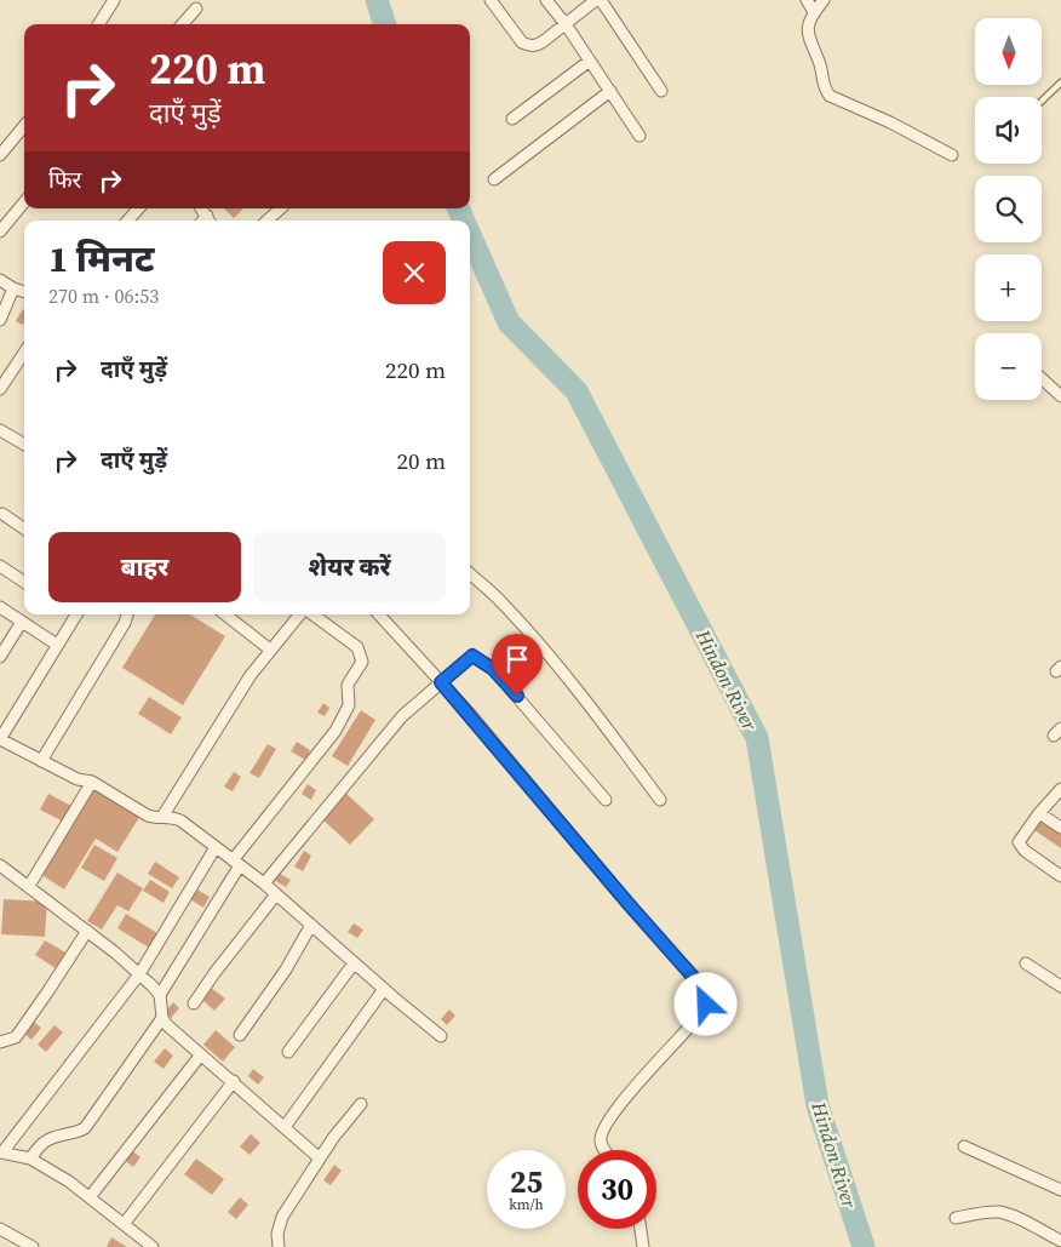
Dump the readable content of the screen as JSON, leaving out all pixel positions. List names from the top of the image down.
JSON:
{
  "water": ["Hindon River"],
  "north": "bottom",
  "page": {
    "map_buttons": ["+", "−"],
    "turn": ["220 m", "दाएँ मुड़ें"],
    "then": "फिर",
    "heading": ["1 मिनट", "270 m · 06:53"],
    "list": [
      {
        "name": "दाएँ मुड़ें",
        "value": "220 m"
      },
      {
        "name": "दाएँ मुड़ें",
        "value": "20 m"
      }
    ],
    "buttons": ["बाहर", "शेयर करें"],
    "speed": "25 km/h",
    "limit": "30"
  }
}
